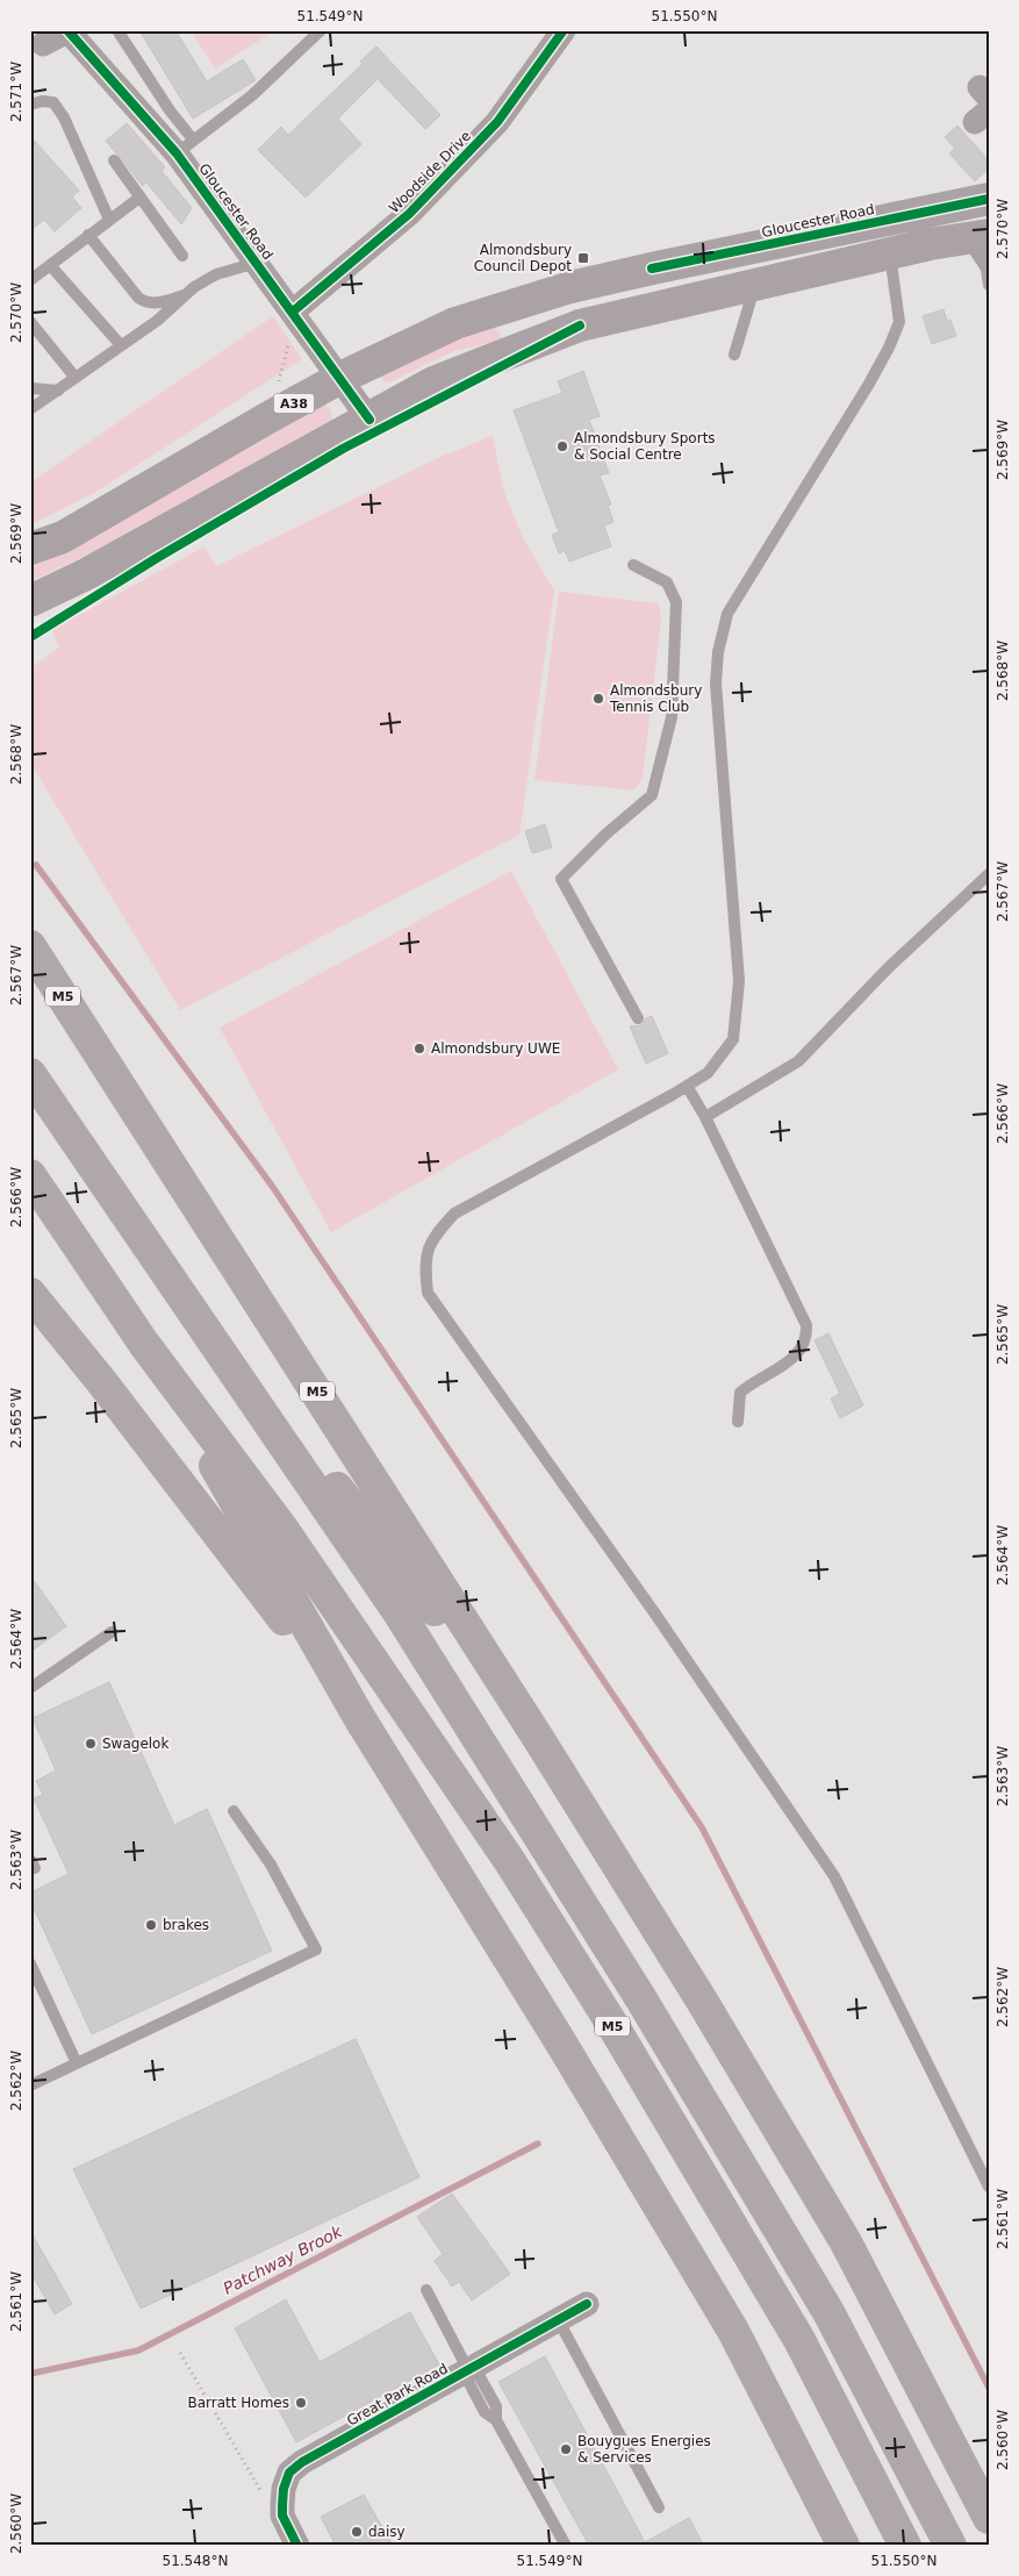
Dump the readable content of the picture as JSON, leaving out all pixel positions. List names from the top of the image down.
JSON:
{
  "streets": {
    "highway": ["M5"],
    "main road": ["Gloucester Road", "A38"],
    "street": ["Woodside Drive", "Great Park Road"]
  },
  "crossings": [
    ["Woodside Drive", "Gloucester Road"]
  ],
  "water": ["Patchway Brook"],
  "places": {
    "transit": ["Almondsbury Council Depot"],
    "other": [
      "Almondsbury Sports & Social Centre",
      "Almondsbury Tennis Club",
      "Almondsbury UWE",
      "Swagelok",
      "brakes",
      "Barratt Homes",
      "Bouygues Energies & Services",
      "daisy"
    ]
  },
  "coordinates": [
    "51.549°N",
    "51.550°N",
    "2.571°W",
    "2.570°W",
    "2.569°W",
    "2.568°W",
    "2.567°W",
    "2.566°W",
    "2.565°W",
    "2.564°W",
    "2.563°W",
    "2.562°W",
    "2.561°W",
    "2.560°W",
    "51.548°N"
  ]
}
